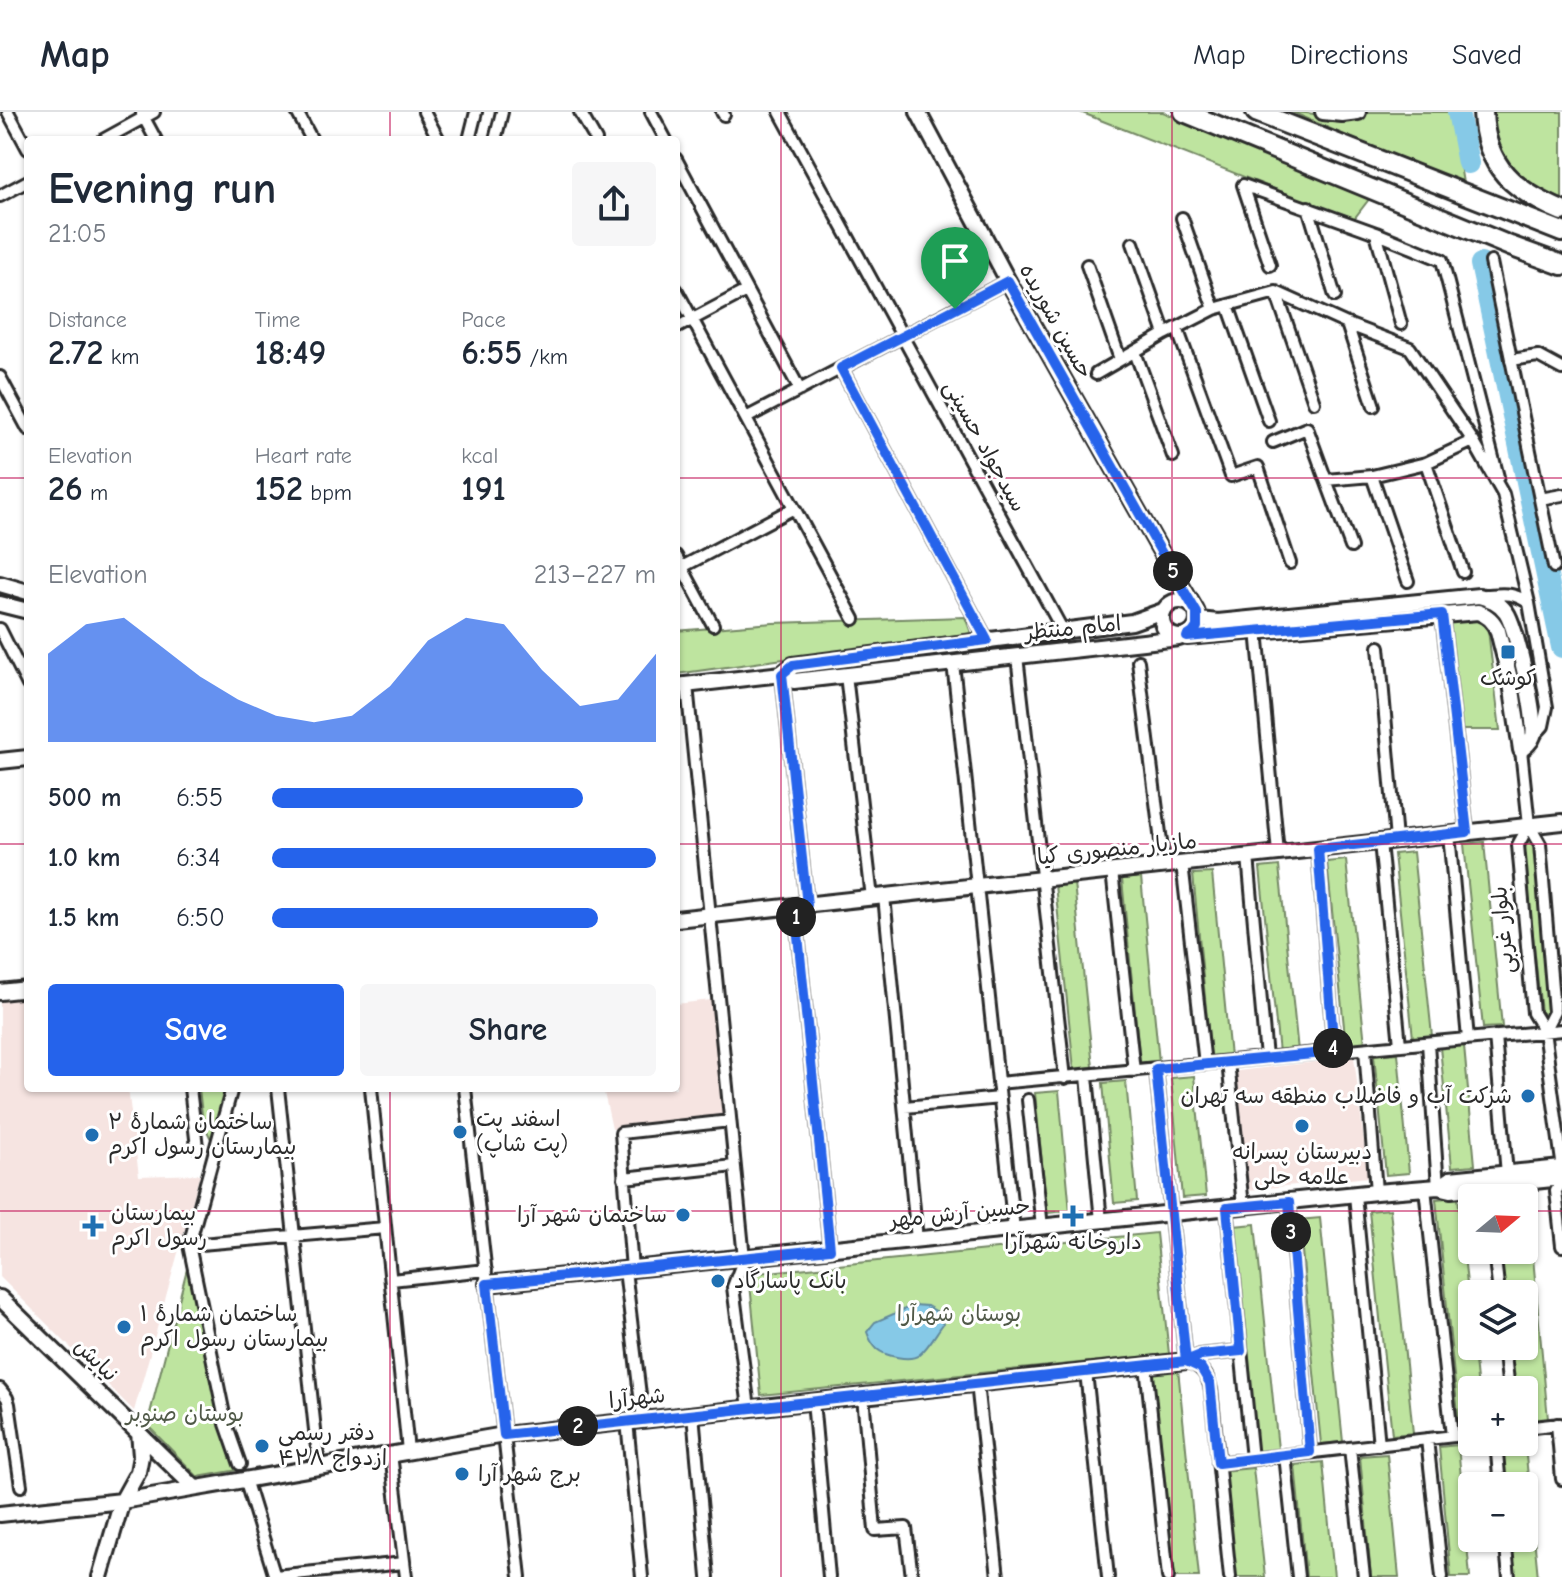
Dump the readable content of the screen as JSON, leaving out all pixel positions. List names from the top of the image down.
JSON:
{
  "streets": {
    "street": [
      "حسین شوریده",
      "سیدجواد حسینی",
      "امام منتظر",
      "مازیار منصوری کیا",
      "بلوار غربی",
      "حسین آرش مهر",
      "نیایش",
      "شهرآرا"
    ]
  },
  "crossings": [
    ["حسین شوریده", "امام منتظر"],
    ["سیدجواد حسینی", "امام منتظر"],
    ["امام منتظر", "بلوار غربی"],
    ["مازیار منصوری کیا", "بلوار غربی"],
    ["بلوار غربی", "حسین آرش مهر"],
    ["نیایش", "شهرآرا"]
  ],
  "parks": ["بوستان شهرآرا", "بوستان صنوبر"],
  "places": {
    "transit": ["کوشک"],
    "other": [
      "شرکت آب و فاضلاب منطقه سه تهران",
      "دبیرستان پسرانه علامه حلی",
      "اسفند پت (پت شاپ)",
      "ساختمان شمارهٔ ۲ بیمارستان رسول اکرم",
      "ساختمان شهر آرا",
      "بانک پاسارگاد",
      "ساختمان شمارهٔ ۱ بیمارستان رسول اکرم",
      "دفتر رسمی ازدواج ۴۲۸",
      "برج شهر آرا"
    ],
    "health": ["داروخانه شهرآرا", "بیمارستان رسول اکرم"]
  },
  "north": "right",
  "page": {
    "header": "Map",
    "nav": ["Map", "Directions", "Saved"],
    "heading": ["Evening run", "21:05"],
    "stats": [
      ["Distance", "2.72 km"],
      ["Time", "18:49"],
      ["Pace", "6:55 /km"],
      ["Elevation", "26 m"],
      ["Heart rate", "152 bpm"],
      ["kcal", "191"]
    ],
    "chart": ["Elevation", "213–227 m"],
    "pins": [
      "5",
      "1",
      "4",
      "3",
      "2"
    ],
    "list": [
      {
        "name": "500 m",
        "note": "6:55"
      },
      {
        "name": "1.0 km",
        "note": "6:34"
      },
      {
        "name": "1.5 km",
        "note": "6:50"
      }
    ],
    "buttons": ["Save", "Share"],
    "map_buttons": ["+", "−"]
  }
}
